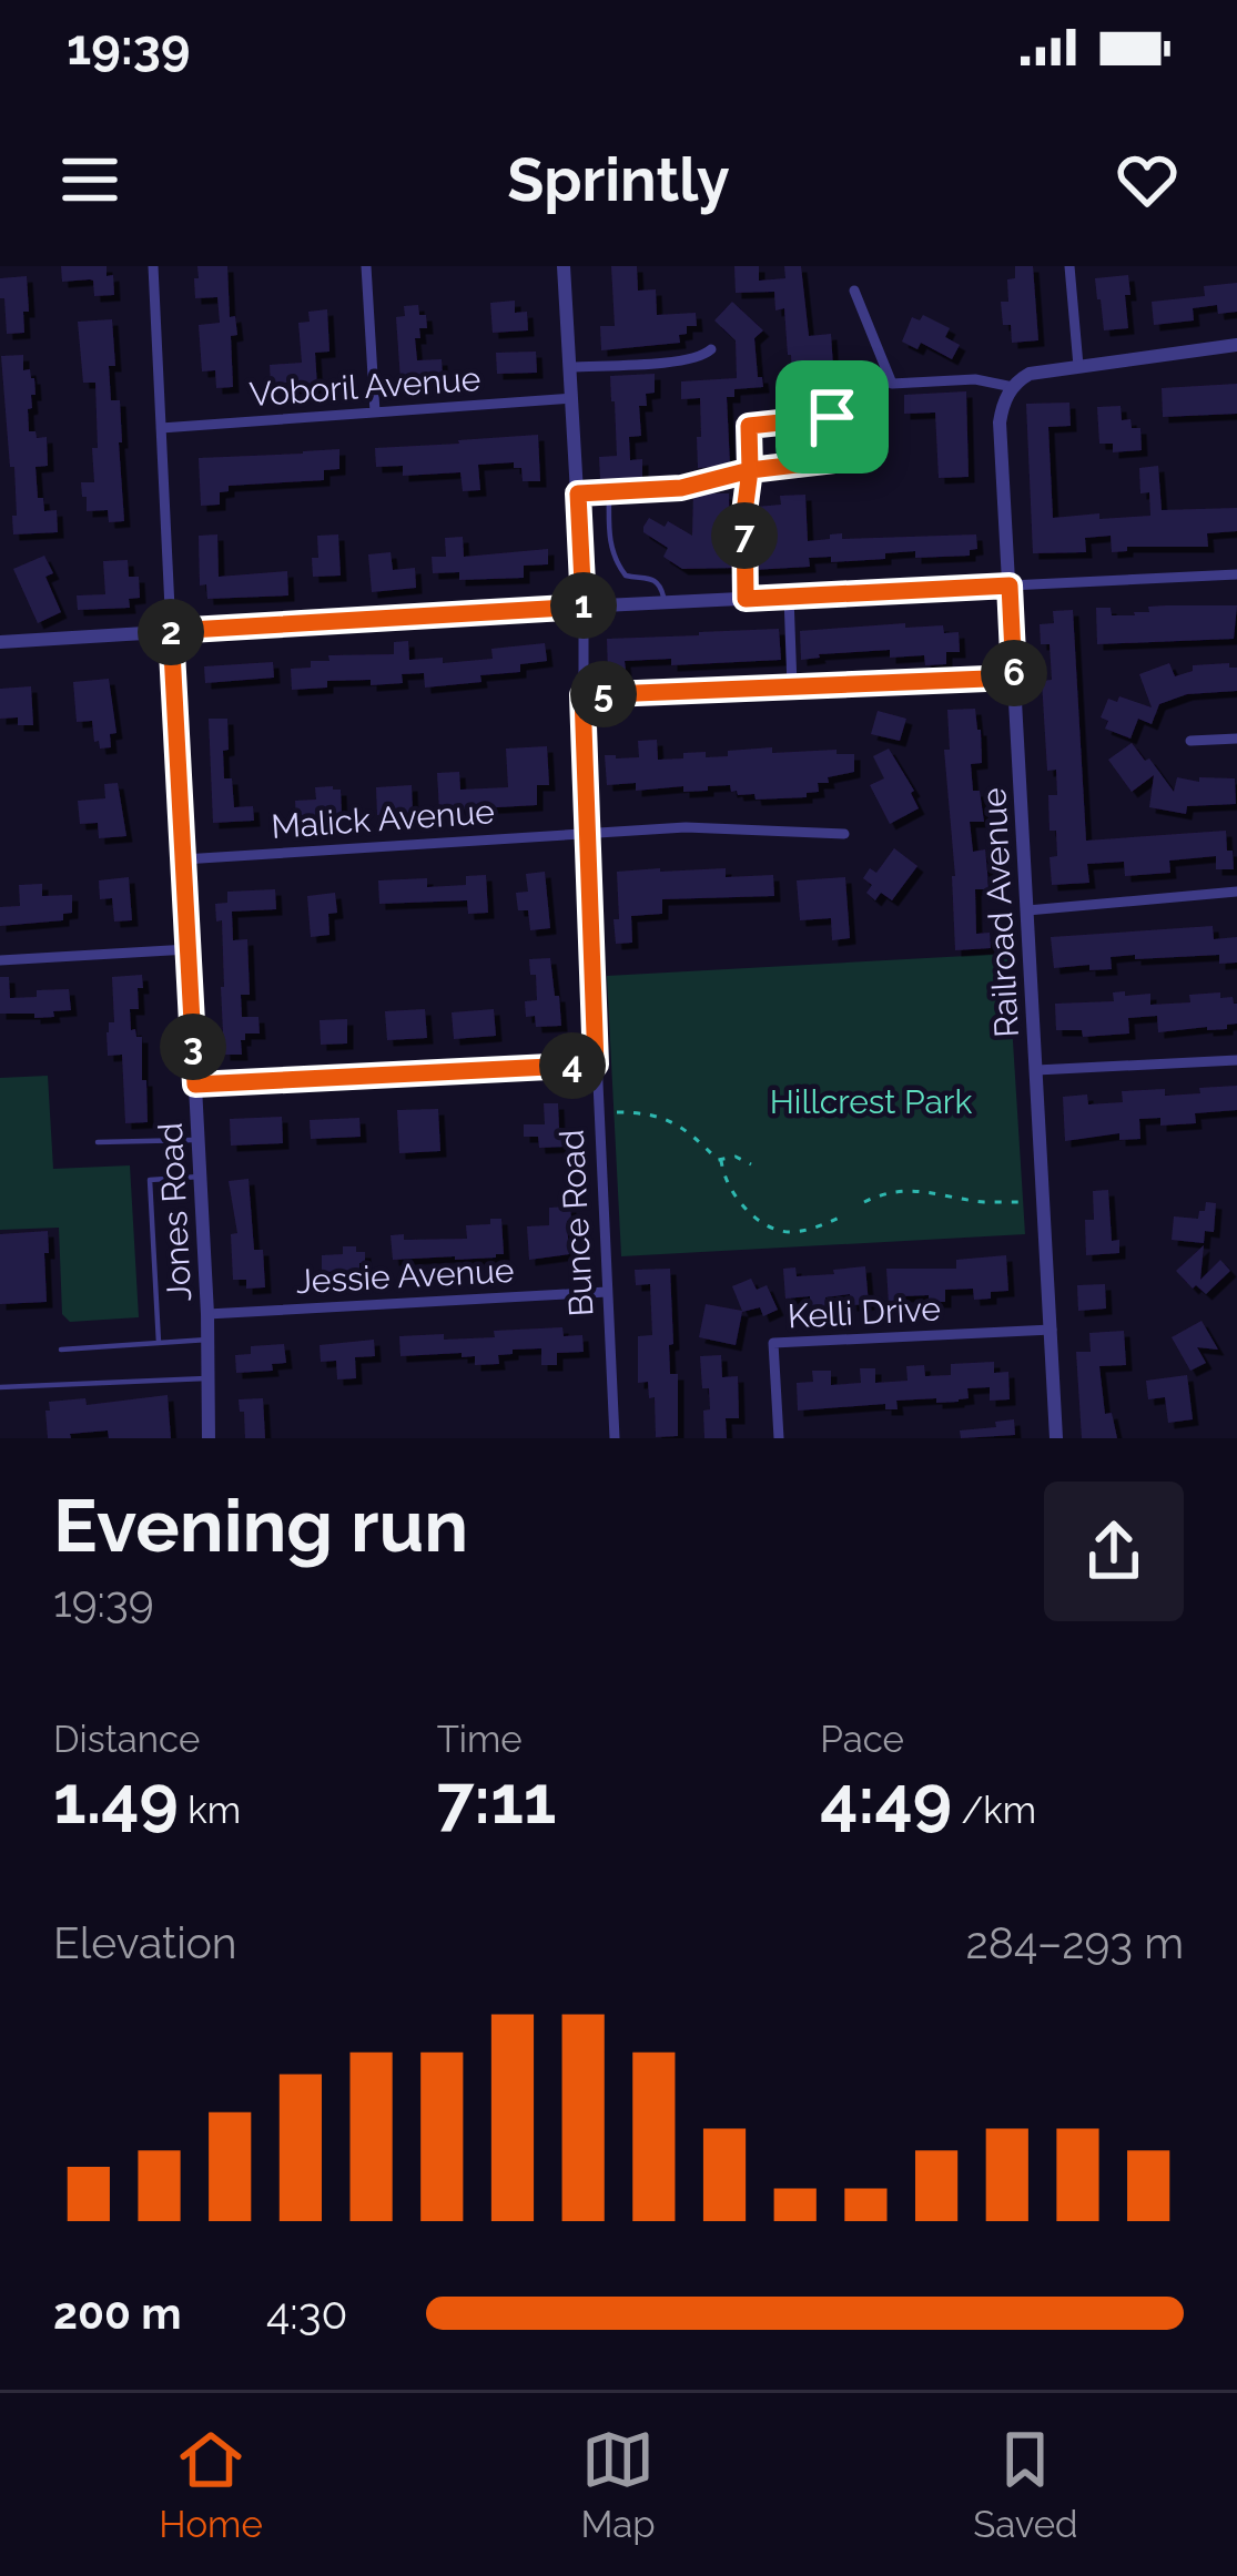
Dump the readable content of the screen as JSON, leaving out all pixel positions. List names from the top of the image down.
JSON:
{
  "streets": {
    "street": [
      "Voboril Avenue",
      "Malick Avenue",
      "Railroad Avenue",
      "Jones Road",
      "Bunce Road",
      "Jessie Avenue",
      "Kelli Drive"
    ]
  },
  "crossings": [
    ["Voboril Avenue", "Jones Road"],
    ["Malick Avenue", "Jones Road"],
    ["Malick Avenue", "Bunce Road"],
    ["Railroad Avenue", "Kelli Drive"],
    ["Jones Road", "Jessie Avenue"],
    ["Bunce Road", "Jessie Avenue"]
  ],
  "parks": ["Hillcrest Park"],
  "page": {
    "status": "19:39",
    "header": "Sprintly",
    "pins": [
      "7",
      "1",
      "2",
      "6",
      "5",
      "3",
      "4"
    ],
    "heading": ["Evening run", "19:39"],
    "stats": [
      ["Distance", "1.49 km"],
      ["Time", "7:11"],
      ["Pace", "4:49 /km"]
    ],
    "chart": ["Elevation", "284–293 m"],
    "list": [
      {
        "name": "200 m",
        "note": "4:30"
      }
    ],
    "tabs": ["Home", "Map", "Saved"]
  }
}
